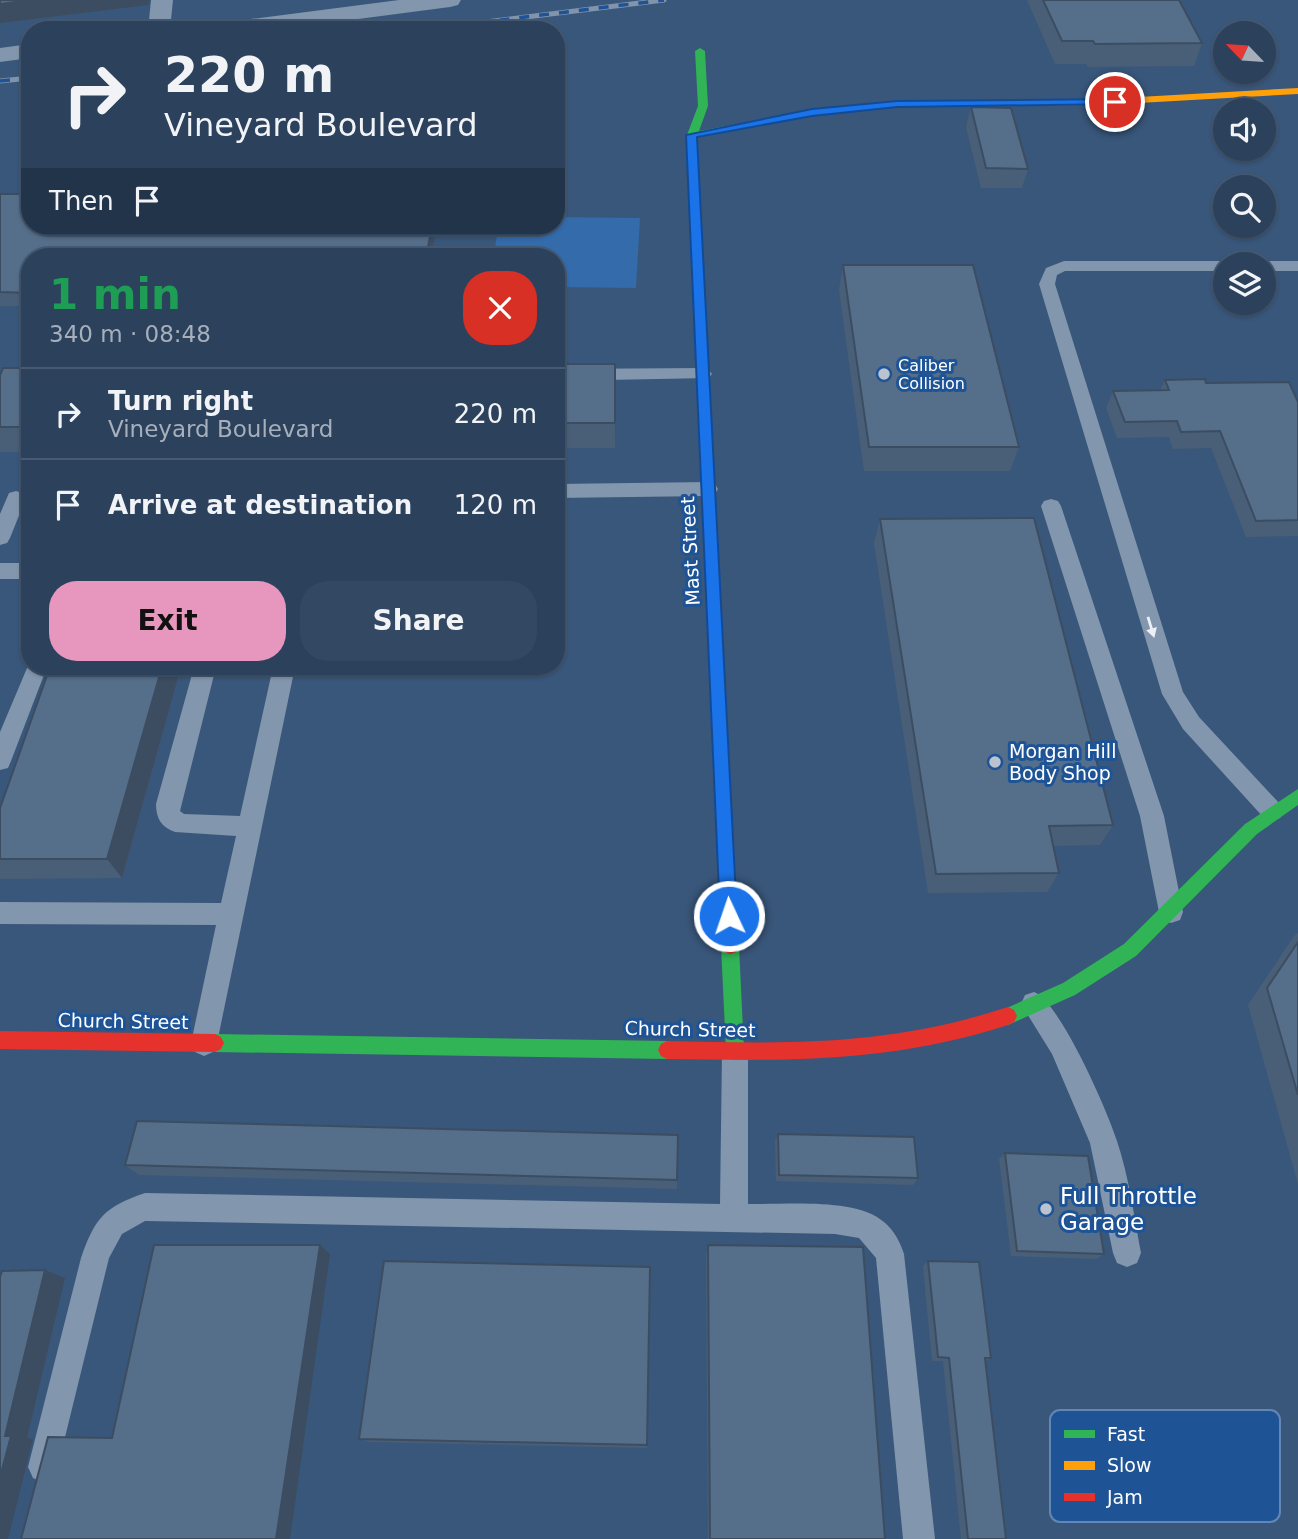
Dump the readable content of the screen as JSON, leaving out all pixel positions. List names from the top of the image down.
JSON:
{
  "streets": {
    "street": ["Mast Street", "Church Street"]
  },
  "crossings": [
    ["Mast Street", "Church Street"]
  ],
  "places": ["Caliber Collision", "Morgan Hill Body Shop", "Full Throttle Garage"],
  "legend": ["Fast", "Slow", "Jam"],
  "north": "top left",
  "page": {
    "turn": ["220 m", "Vineyard Boulevard"],
    "then": "Then",
    "heading": ["1 min", "340 m · 08:48"],
    "list": [
      {
        "name": "Turn right",
        "note": "Vineyard Boulevard",
        "value": "220 m"
      },
      {
        "name": "Arrive at destination",
        "value": "120 m"
      }
    ],
    "buttons": ["Exit", "Share"]
  }
}
